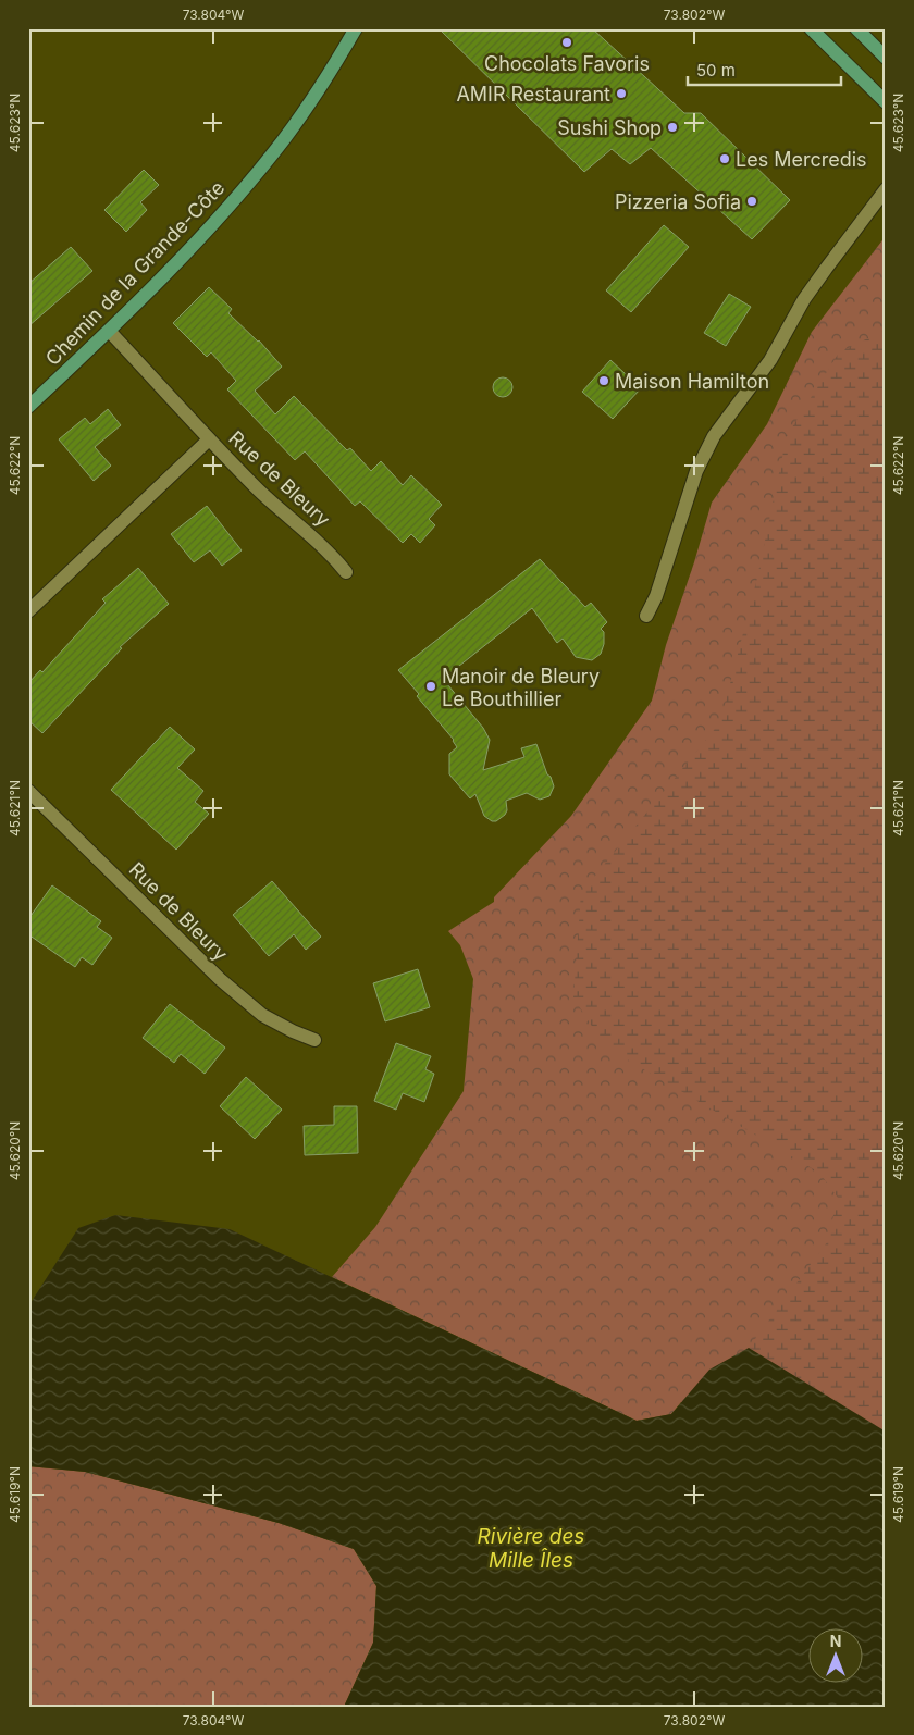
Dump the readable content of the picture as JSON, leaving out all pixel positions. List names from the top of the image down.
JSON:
{
  "streets": {
    "main road": ["Chemin de la Grande-Côte"],
    "street": ["Rue de Bleury"]
  },
  "crossings": [
    ["Chemin de la Grande-Côte", "Rue de Bleury"]
  ],
  "water": ["Rivière des Mille Îles"],
  "places": [
    "Chocolats Favoris",
    "AMIR Restaurant",
    "Sushi Shop",
    "Les Mercredis",
    "Pizzeria Sofia",
    "Maison Hamilton",
    "Manoir de Bleury Le Bouthillier"
  ],
  "scale_bar": "50 m",
  "north": "top",
  "coordinates": [
    "73.804°W",
    "73.802°W",
    "45.623°N",
    "45.622°N",
    "45.621°N",
    "45.620°N",
    "45.619°N"
  ]
}
